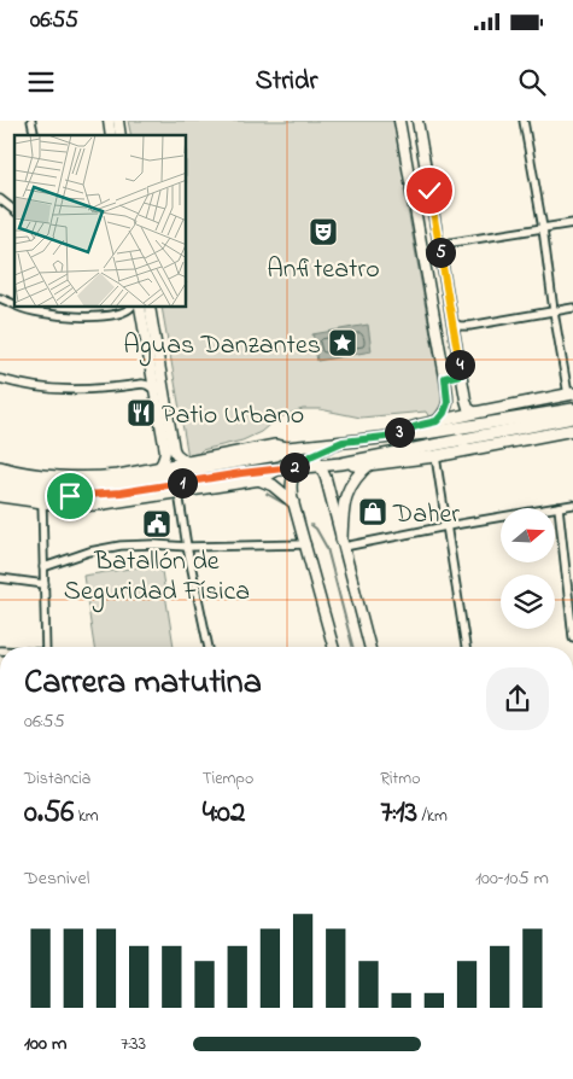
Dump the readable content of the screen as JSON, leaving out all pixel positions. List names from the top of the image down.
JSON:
{
  "places": {
    "theatre": ["Anfiteatro"],
    "place": ["Aguas Danzantes"],
    "restaurant": ["Patio Urbano"],
    "shop": ["Daher"],
    "public building": ["Batallón de Seguridad Física"]
  },
  "north": "right",
  "page": {
    "status": "06:55",
    "header": "Stridr",
    "pins": [
      "5",
      "4",
      "3",
      "2",
      "1"
    ],
    "heading": ["Carrera matutina", "06:55"],
    "stats": [
      ["Distancia", "0.56 km"],
      ["Tiempo", "4:02"],
      ["Ritmo", "7:13 /km"]
    ],
    "chart": ["Desnivel", "100–105 m"],
    "list": [
      {
        "name": "100 m",
        "note": "7:33"
      }
    ]
  }
}
